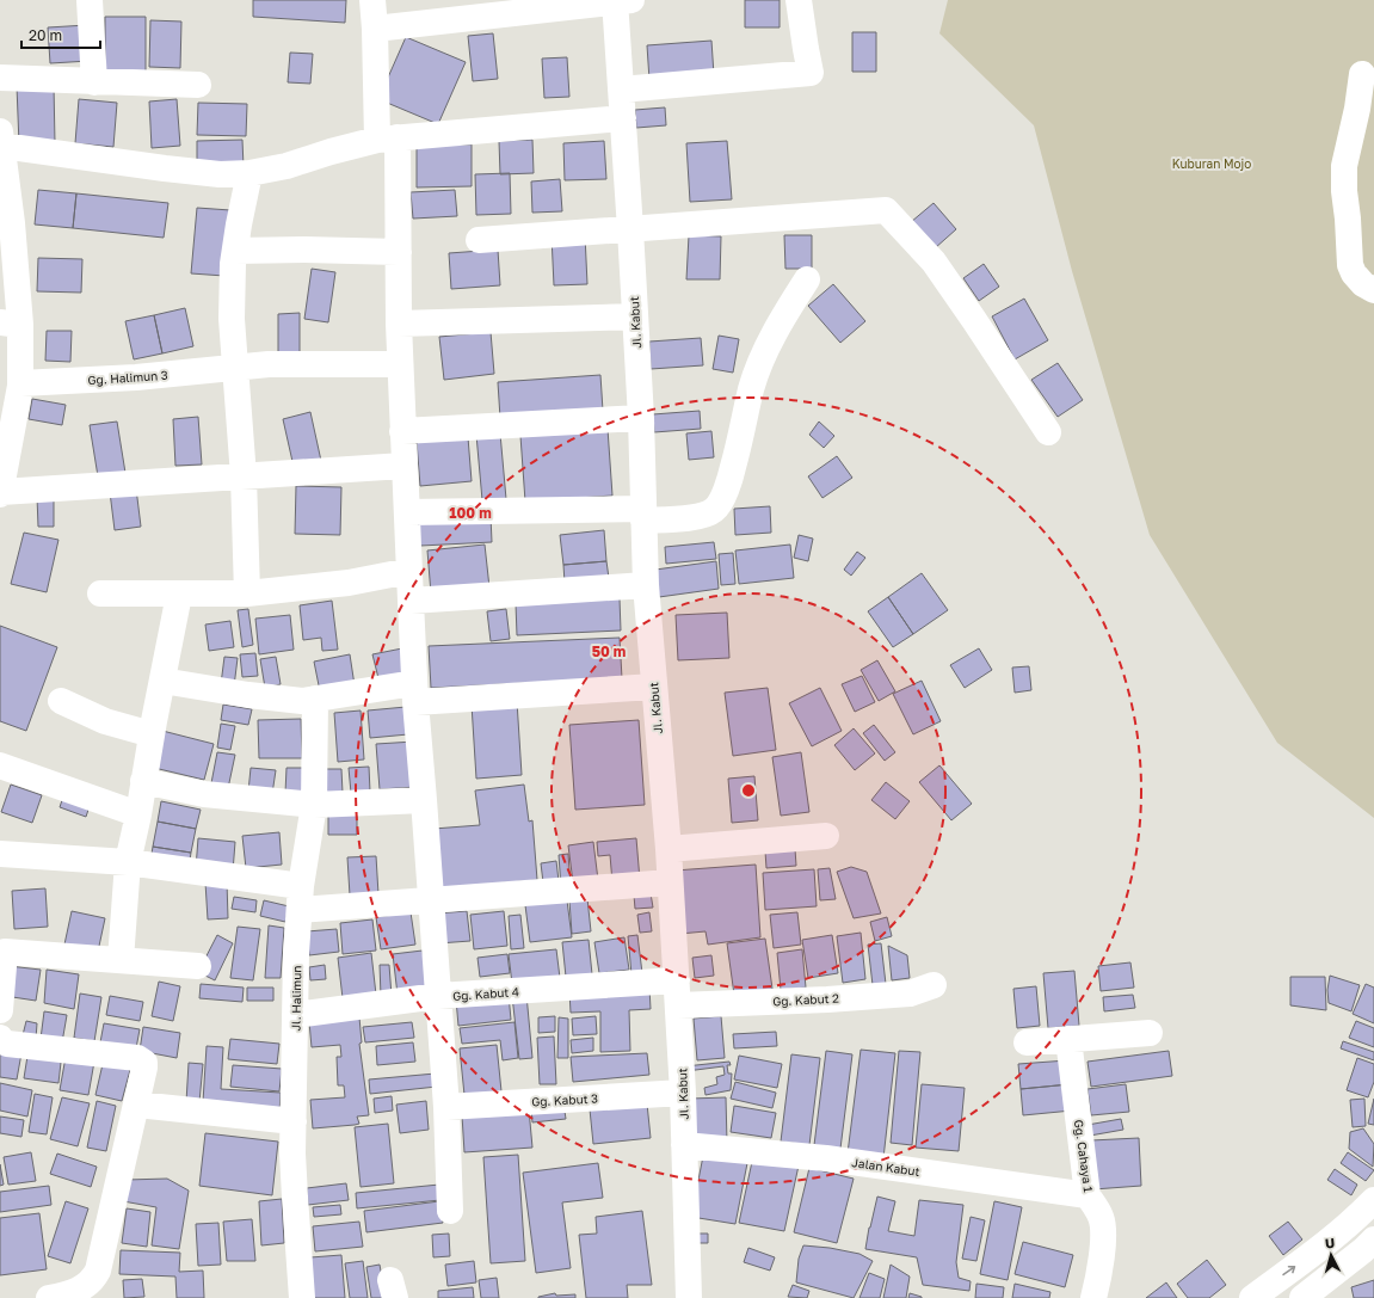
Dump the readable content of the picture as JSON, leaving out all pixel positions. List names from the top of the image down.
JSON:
{
  "streets": {
    "street": [
      "Jl. Kabut",
      "Gg. Halimun 3",
      "Gg. Kabut 4",
      "Jl. Halimun",
      "Gg. Kabut 2",
      "Gg. Kabut 3",
      "Gg. Cahaya 1",
      "Jalan Kabut"
    ]
  },
  "crossings": [
    ["Jl. Kabut", "Gg. Kabut 4"],
    ["Jl. Kabut", "Gg. Kabut 2"],
    ["Jl. Kabut", "Gg. Kabut 3"],
    ["Jl. Kabut", "Jalan Kabut"],
    ["Gg. Kabut 4", "Jl. Halimun"],
    ["Gg. Cahaya 1", "Jalan Kabut"]
  ],
  "parks": ["Kuburan Mojo"],
  "scale_bar": "20 m",
  "north": "top",
  "rings": ["100 m", "50 m"]
}
